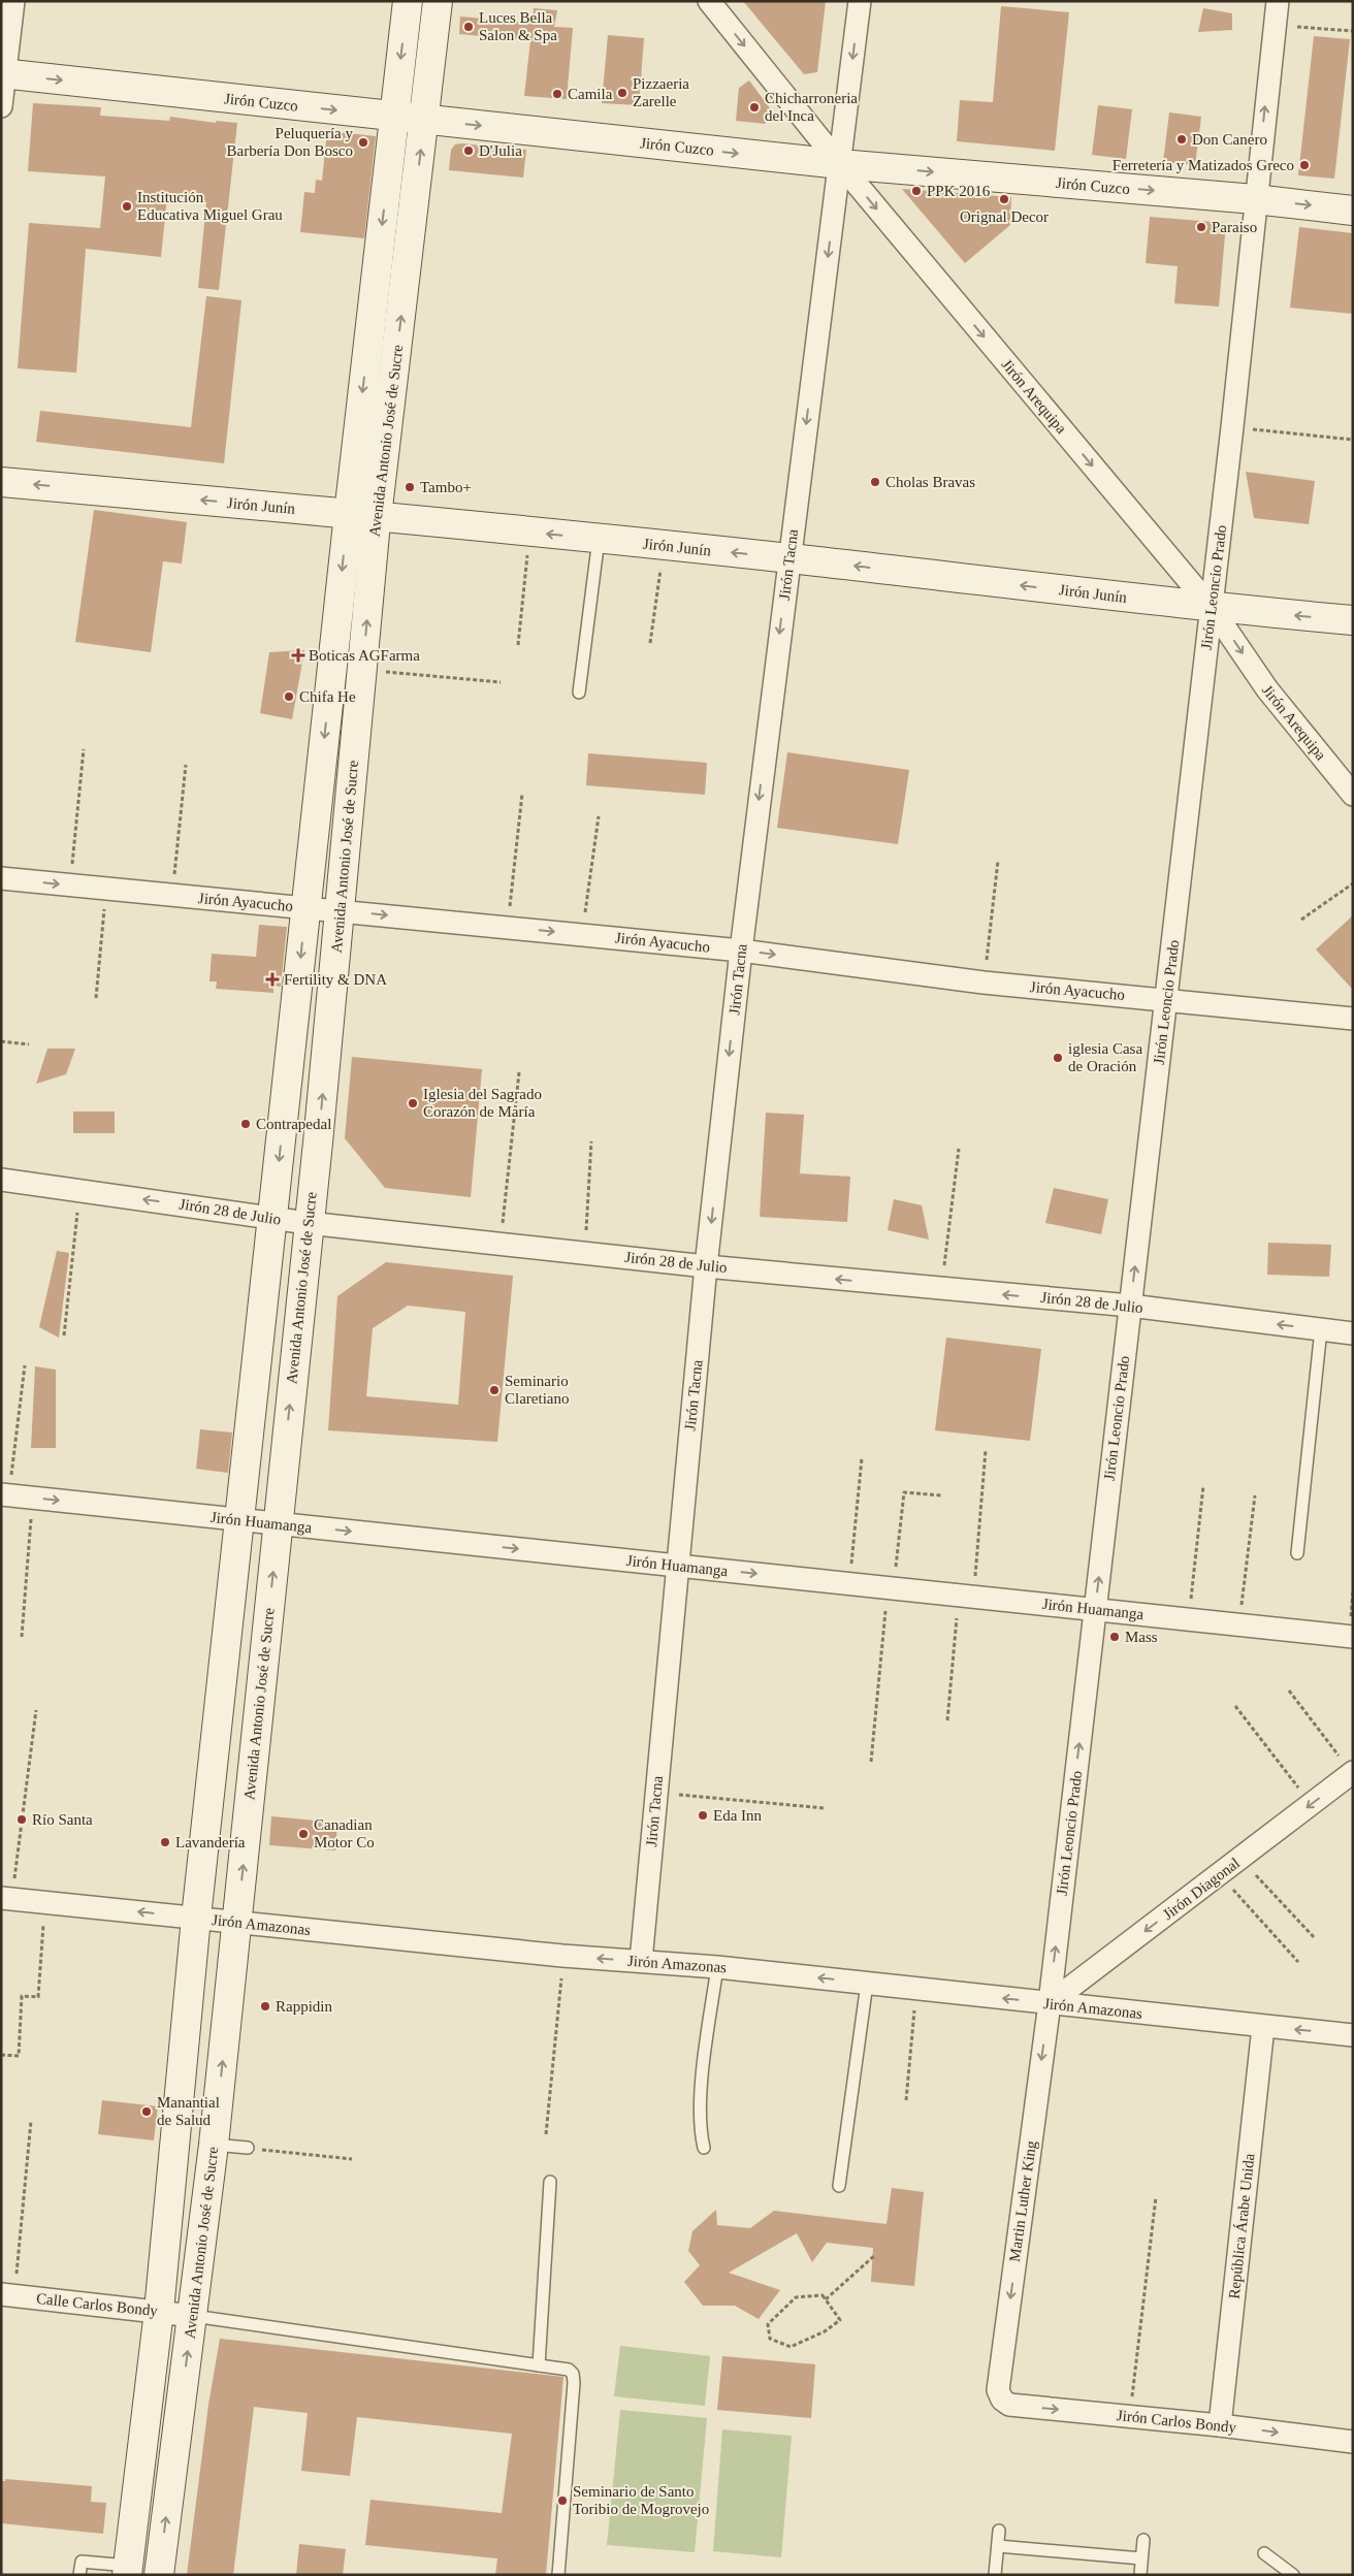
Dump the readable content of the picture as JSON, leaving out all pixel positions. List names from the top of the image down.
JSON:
{
  "streets": {
    "main road": ["Jirón Cuzco", "Avenida Antonio José de Sucre", "Jirón Junín"],
    "street": [
      "Jirón Arequipa",
      "Jirón Tacna",
      "Jirón Leoncio Prado",
      "Jirón Ayacucho",
      "Jirón 28 de Julio",
      "Jirón Huamanga",
      "Jirón Diagonal",
      "Jirón Amazonas",
      "Martin Luther King",
      "República Árabe Unida",
      "Calle Carlos Bondy",
      "Jirón Carlos Bondy"
    ]
  },
  "crossings": [
    ["Jirón Cuzco", "Jirón Arequipa"],
    ["Jirón Cuzco", "Avenida Antonio José de Sucre"],
    ["Jirón Cuzco", "Jirón Tacna"],
    ["Jirón Cuzco", "Jirón Leoncio Prado"],
    ["Jirón Arequipa", "Jirón Junín"],
    ["Jirón Arequipa", "Jirón Tacna"],
    ["Jirón Arequipa", "Jirón Leoncio Prado"],
    ["Avenida Antonio José de Sucre", "Jirón Junín"],
    ["Avenida Antonio José de Sucre", "Jirón Ayacucho"],
    ["Avenida Antonio José de Sucre", "Jirón 28 de Julio"],
    ["Avenida Antonio José de Sucre", "Jirón Huamanga"],
    ["Avenida Antonio José de Sucre", "Jirón Amazonas"],
    ["Avenida Antonio José de Sucre", "Calle Carlos Bondy"],
    ["Jirón Junín", "Jirón Tacna"],
    ["Jirón Junín", "Jirón Leoncio Prado"],
    ["Jirón Tacna", "Jirón Ayacucho"],
    ["Jirón Tacna", "Jirón 28 de Julio"],
    ["Jirón Tacna", "Jirón Huamanga"],
    ["Jirón Tacna", "Jirón Amazonas"],
    ["Jirón Leoncio Prado", "Jirón Ayacucho"],
    ["Jirón Leoncio Prado", "Jirón 28 de Julio"],
    ["Jirón Leoncio Prado", "Jirón Huamanga"],
    ["Jirón Leoncio Prado", "Jirón Diagonal"],
    ["Jirón Leoncio Prado", "Jirón Amazonas"],
    ["Jirón Leoncio Prado", "Martin Luther King"],
    ["Jirón Diagonal", "Jirón Amazonas"],
    ["Jirón Diagonal", "Martin Luther King"],
    ["Jirón Amazonas", "Martin Luther King"],
    ["Jirón Amazonas", "República Árabe Unida"],
    ["Martin Luther King", "Jirón Carlos Bondy"],
    ["República Árabe Unida", "Jirón Carlos Bondy"]
  ],
  "one_way": [
    "Jirón Cuzco",
    "Jirón Arequipa",
    "Jirón Junín",
    "Jirón Tacna",
    "Jirón Leoncio Prado",
    "Jirón Ayacucho",
    "Jirón 28 de Julio",
    "Jirón Huamanga",
    "Jirón Diagonal",
    "Jirón Amazonas",
    "Martin Luther King",
    "Jirón Carlos Bondy"
  ],
  "places": {
    "other": [
      "Luces Bella Salon & Spa",
      "Pizzaeria Zarelle",
      "Camila",
      "Chicharroneria del Inca",
      "Don Canero",
      "Peluquería y Barbería Don Bosco",
      "D'Julia",
      "Ferretería y Matizados Greco",
      "PPK 2016",
      "Orignal Decor",
      "Institución Educativa Miguel Grau",
      "Paraiso",
      "Cholas Bravas",
      "Tambo+",
      "Chifa He",
      "iglesia Casa de Oración",
      "Iglesia del Sagrado Corazón de María",
      "Contrapedal",
      "Seminario Claretiano",
      "Mass",
      "Eda Inn",
      "Río Santa",
      "Canadian Motor Co",
      "Lavandería",
      "Rappidin",
      "Manantial de Salud",
      "Seminario de Santo Toribio de Mogrovejo"
    ],
    "health": ["Boticas AGFarma", "Fertility & DNA"]
  }
}
